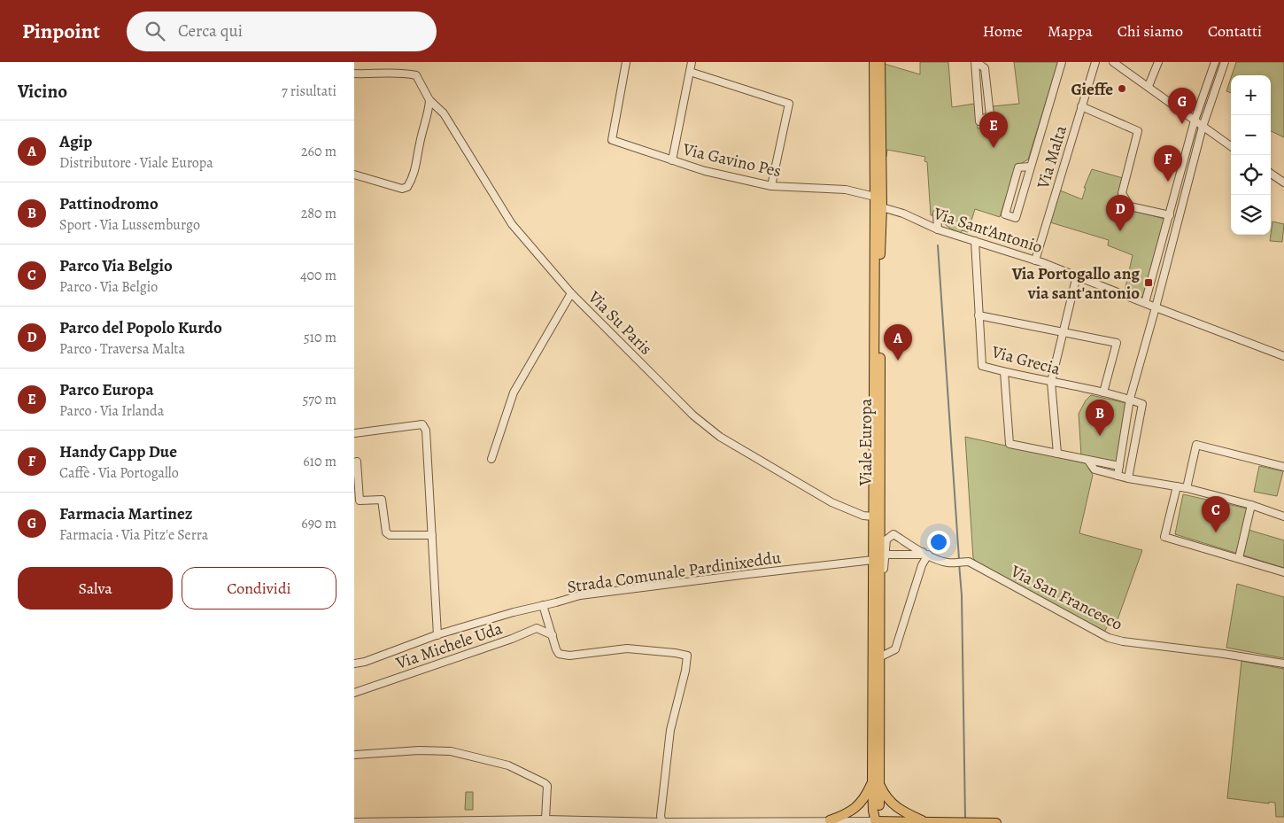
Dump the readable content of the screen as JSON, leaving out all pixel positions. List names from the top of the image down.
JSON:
{
  "streets": {
    "main road": ["Viale Europa"],
    "street": [
      "Via Malta",
      "Via Gavino Pes",
      "Via Sant'Antonio",
      "Via Su Paris",
      "Via Grecia",
      "Strada Comunale Pardinixeddu",
      "Via San Francesco",
      "Via Michele Uda"
    ]
  },
  "crossings": [
    ["Via Malta", "Via Sant'Antonio"],
    ["Via Gavino Pes", "Viale Europa"],
    ["Via Sant'Antonio", "Via Grecia"],
    ["Via Sant'Antonio", "Viale Europa"],
    ["Via Su Paris", "Viale Europa"],
    ["Viale Europa", "Strada Comunale Pardinixeddu"],
    ["Viale Europa", "Via San Francesco"]
  ],
  "places": {
    "other": ["Gieffe"],
    "transit": ["Via Portogallo ang via sant'antonio"]
  },
  "page": {
    "header": "Pinpoint",
    "search": "Cerca qui",
    "nav": [
      "Home",
      "Mappa",
      "Chi siamo",
      "Contatti"
    ],
    "heading": ["Vicino", "7 risultati"],
    "map_buttons": ["+", "−"],
    "pins": [
      "G",
      "E",
      "F",
      "D",
      "A",
      "B",
      "C"
    ],
    "list": [
      {
        "mark": "A",
        "name": "Agip",
        "note": "Distributore · Viale Europa",
        "value": "260 m"
      },
      {
        "mark": "B",
        "name": "Pattinodromo",
        "note": "Sport · Via Lussemburgo",
        "value": "280 m"
      },
      {
        "mark": "C",
        "name": "Parco Via Belgio",
        "note": "Parco · Via Belgio",
        "value": "400 m"
      },
      {
        "mark": "D",
        "name": "Parco del Popolo Kurdo",
        "note": "Parco · Traversa Malta",
        "value": "510 m"
      },
      {
        "mark": "E",
        "name": "Parco Europa",
        "note": "Parco · Via Irlanda",
        "value": "570 m"
      },
      {
        "mark": "F",
        "name": "Handy Capp Due",
        "note": "Caffè · Via Portogallo",
        "value": "610 m"
      },
      {
        "mark": "G",
        "name": "Farmacia Martinez",
        "note": "Farmacia · Via Pitz'e Serra",
        "value": "690 m"
      }
    ],
    "buttons": ["Salva", "Condividi"]
  }
}
